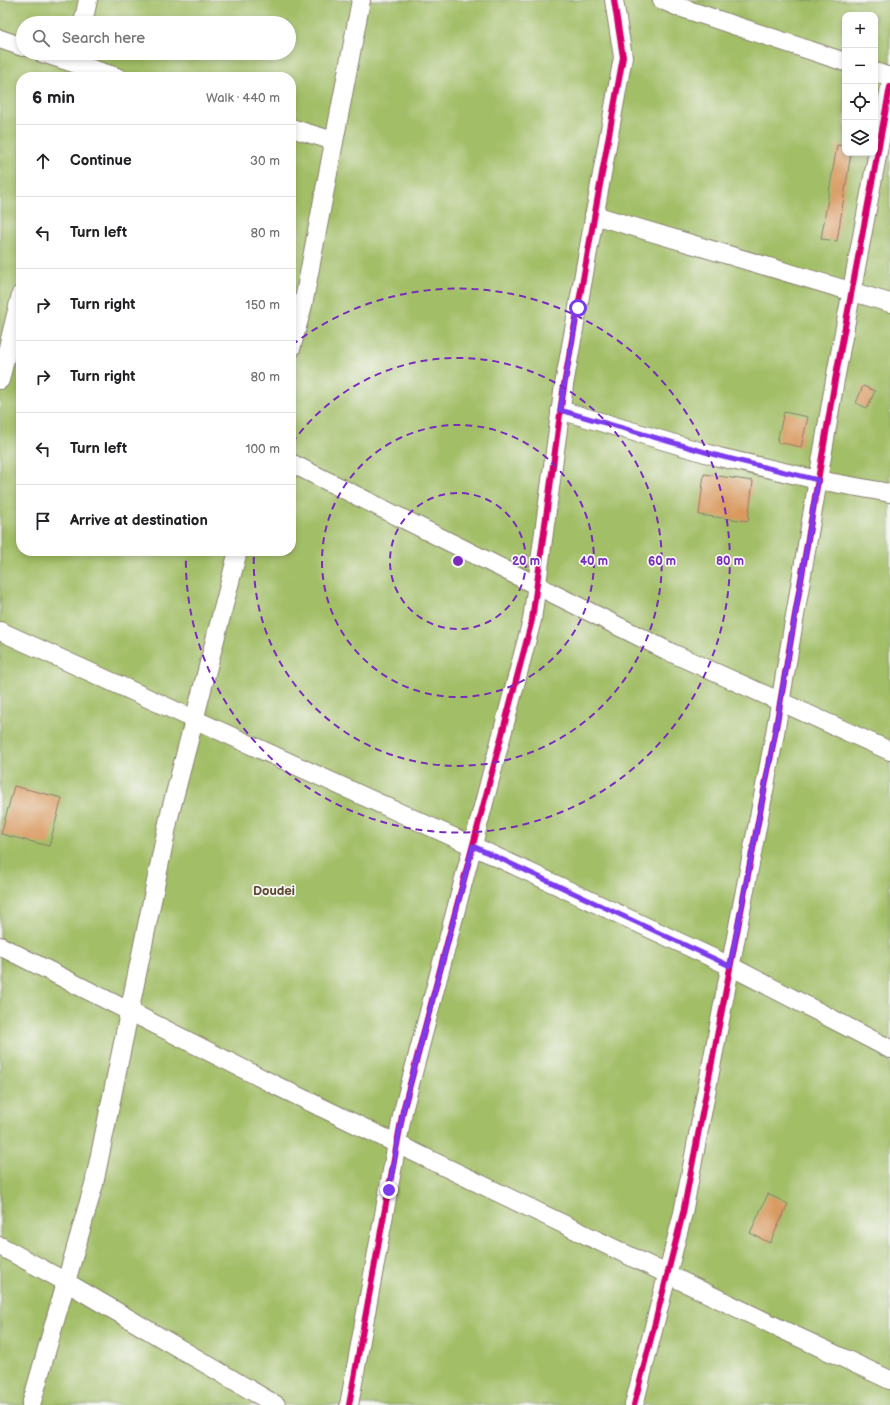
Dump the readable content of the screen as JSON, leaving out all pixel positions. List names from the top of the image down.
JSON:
{
  "districts": ["Doudei"],
  "page": {
    "map_buttons": ["+", "−"],
    "search": "Search here",
    "heading": ["6 min", "Walk · 440 m"],
    "list": [
      ["Continue", "30 m"],
      ["Turn left", "80 m"],
      ["Turn right", "150 m"],
      ["Turn right", "80 m"],
      ["Turn left", "100 m"],
      "Arrive at destination"
    ]
  },
  "rings": [
    "20 m",
    "40 m",
    "60 m",
    "80 m"
  ]
}
